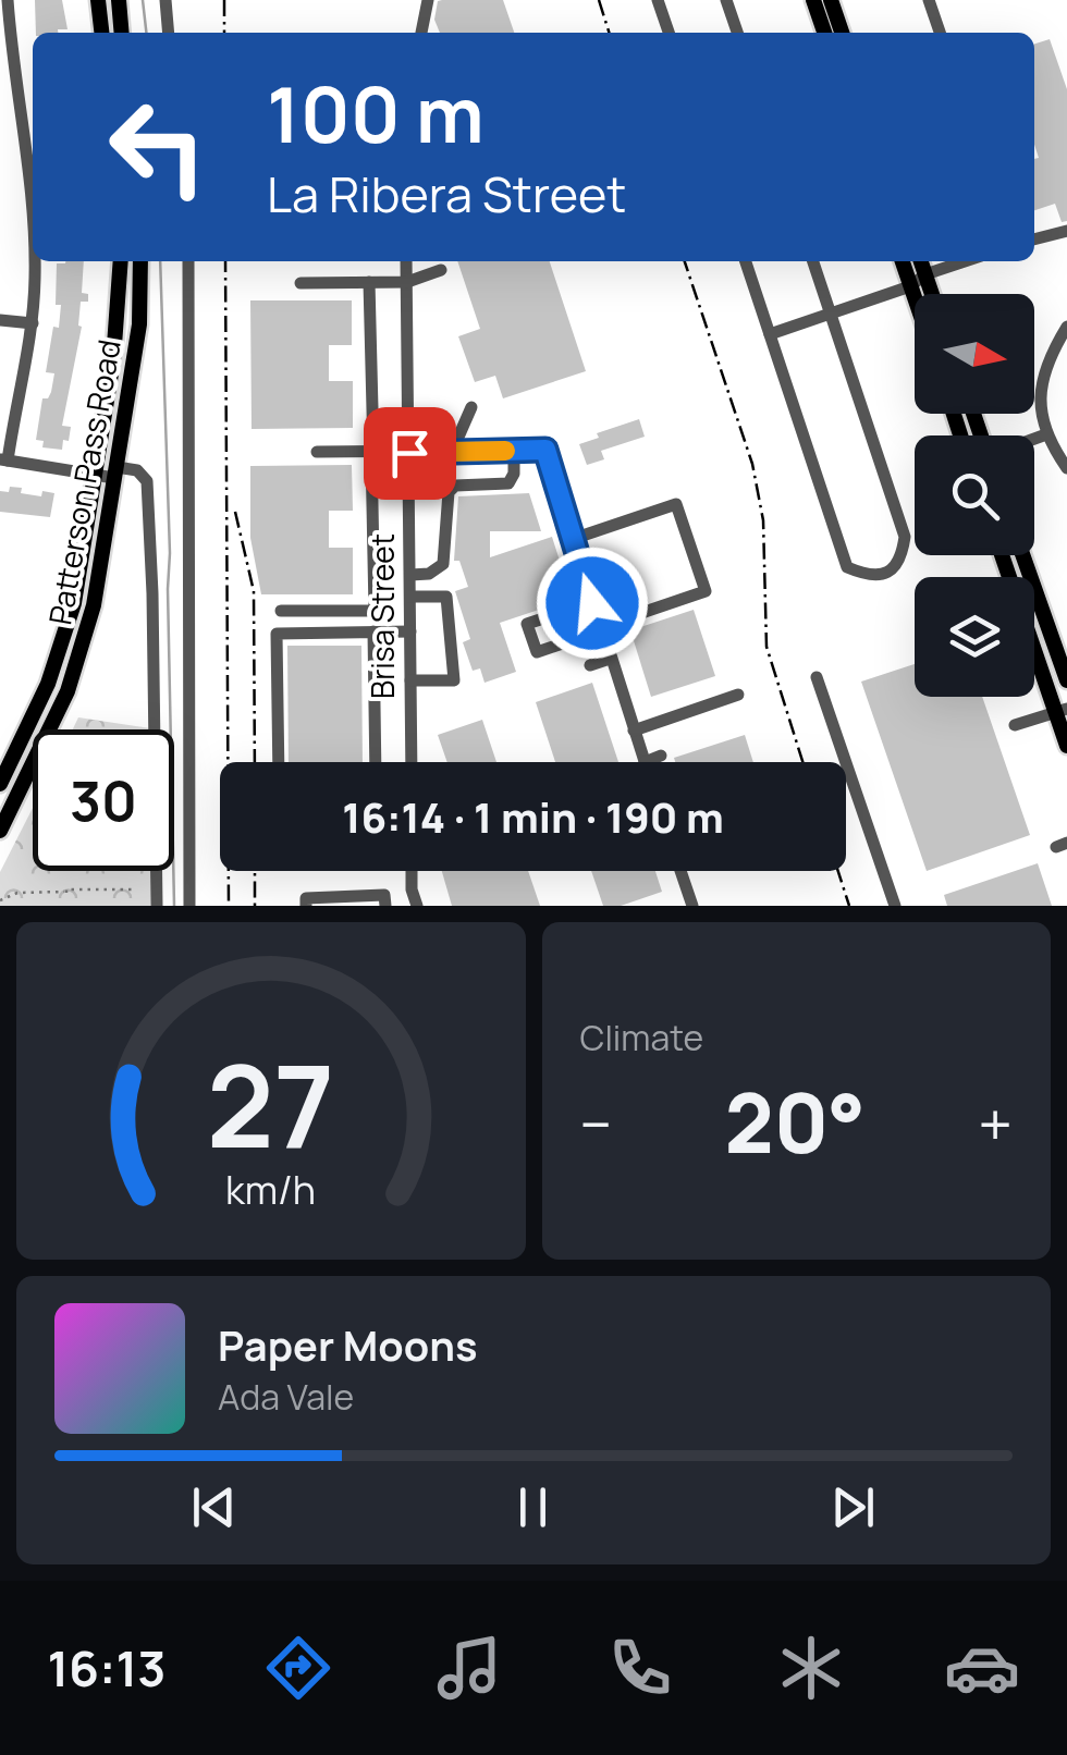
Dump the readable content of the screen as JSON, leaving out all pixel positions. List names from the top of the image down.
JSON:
{
  "streets": {
    "main road": ["Patterson Pass Road"],
    "street": ["Brisa Street"]
  },
  "north": "right",
  "page": {
    "turn": ["100 m", "La Ribera Street"],
    "limit": "30",
    "trip": "16:14 · 1 min · 190 m",
    "tile": "Climate",
    "heat": ["−", "20°", "+"],
    "song": ["Paper Moons", "Ada Vale"],
    "tabs": "16:13",
    "gauge": ["27", "km/h"]
  }
}
